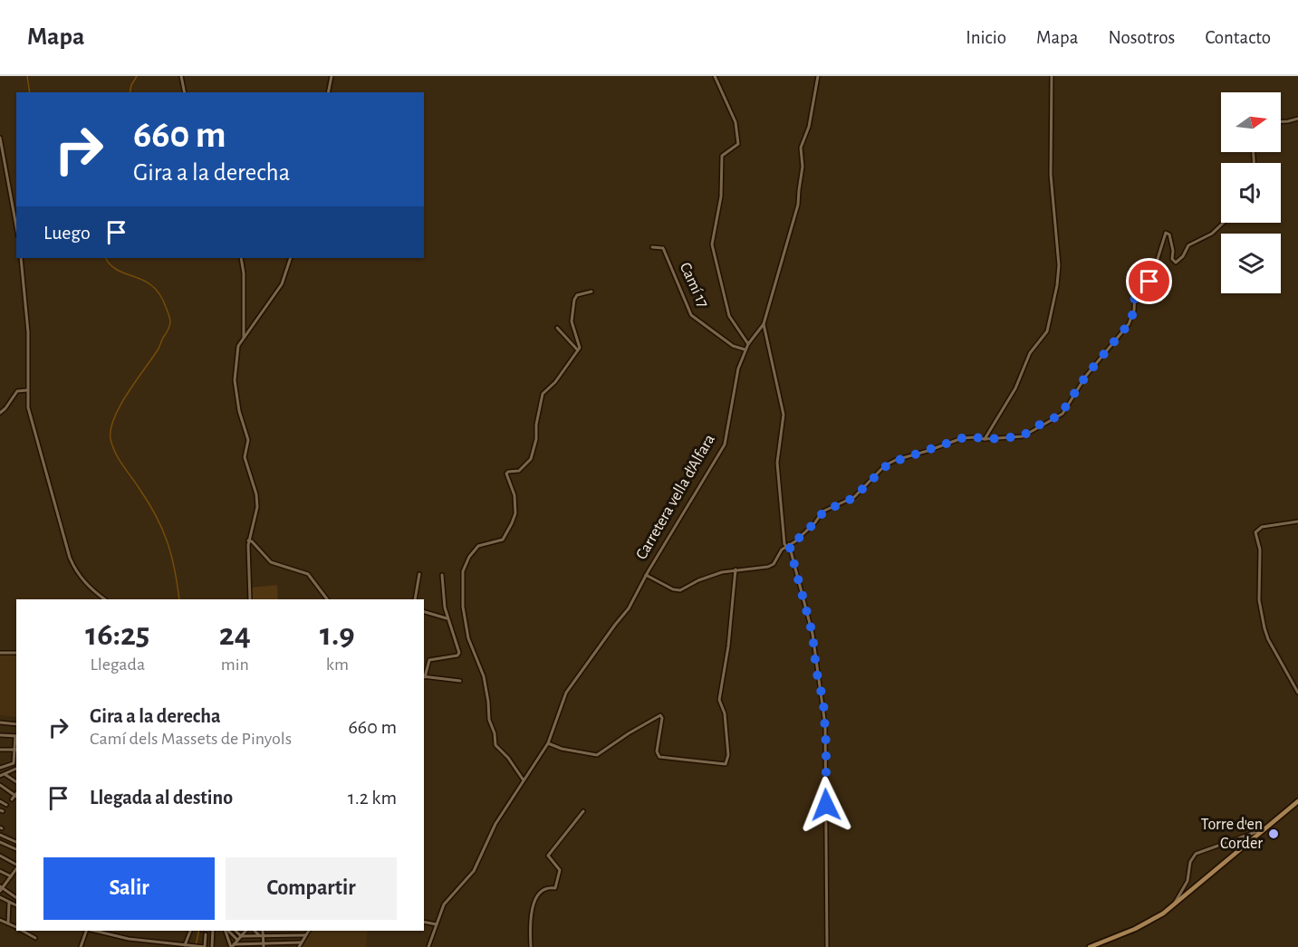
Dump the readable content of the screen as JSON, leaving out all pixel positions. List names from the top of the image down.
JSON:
{
  "streets": {
    "street": ["Camí 17", "Carretera vella d'Alfara"]
  },
  "crossings": [
    ["Camí 17", "Carretera vella d'Alfara"]
  ],
  "places": ["Torre d'en Corder"],
  "north": "right",
  "page": {
    "header": "Mapa",
    "nav": [
      "Inicio",
      "Mapa",
      "Nosotros",
      "Contacto"
    ],
    "turn": ["660 m", "Gira a la derecha"],
    "then": "Luego",
    "eta": [
      "16:25",
      "Llegada",
      "24",
      "min",
      "1.9",
      "km"
    ],
    "list": [
      {
        "name": "Gira a la derecha",
        "note": "Camí dels Massets de Pinyols",
        "value": "660 m"
      },
      {
        "name": "Llegada al destino",
        "value": "1.2 km"
      }
    ],
    "buttons": ["Salir", "Compartir"]
  }
}
